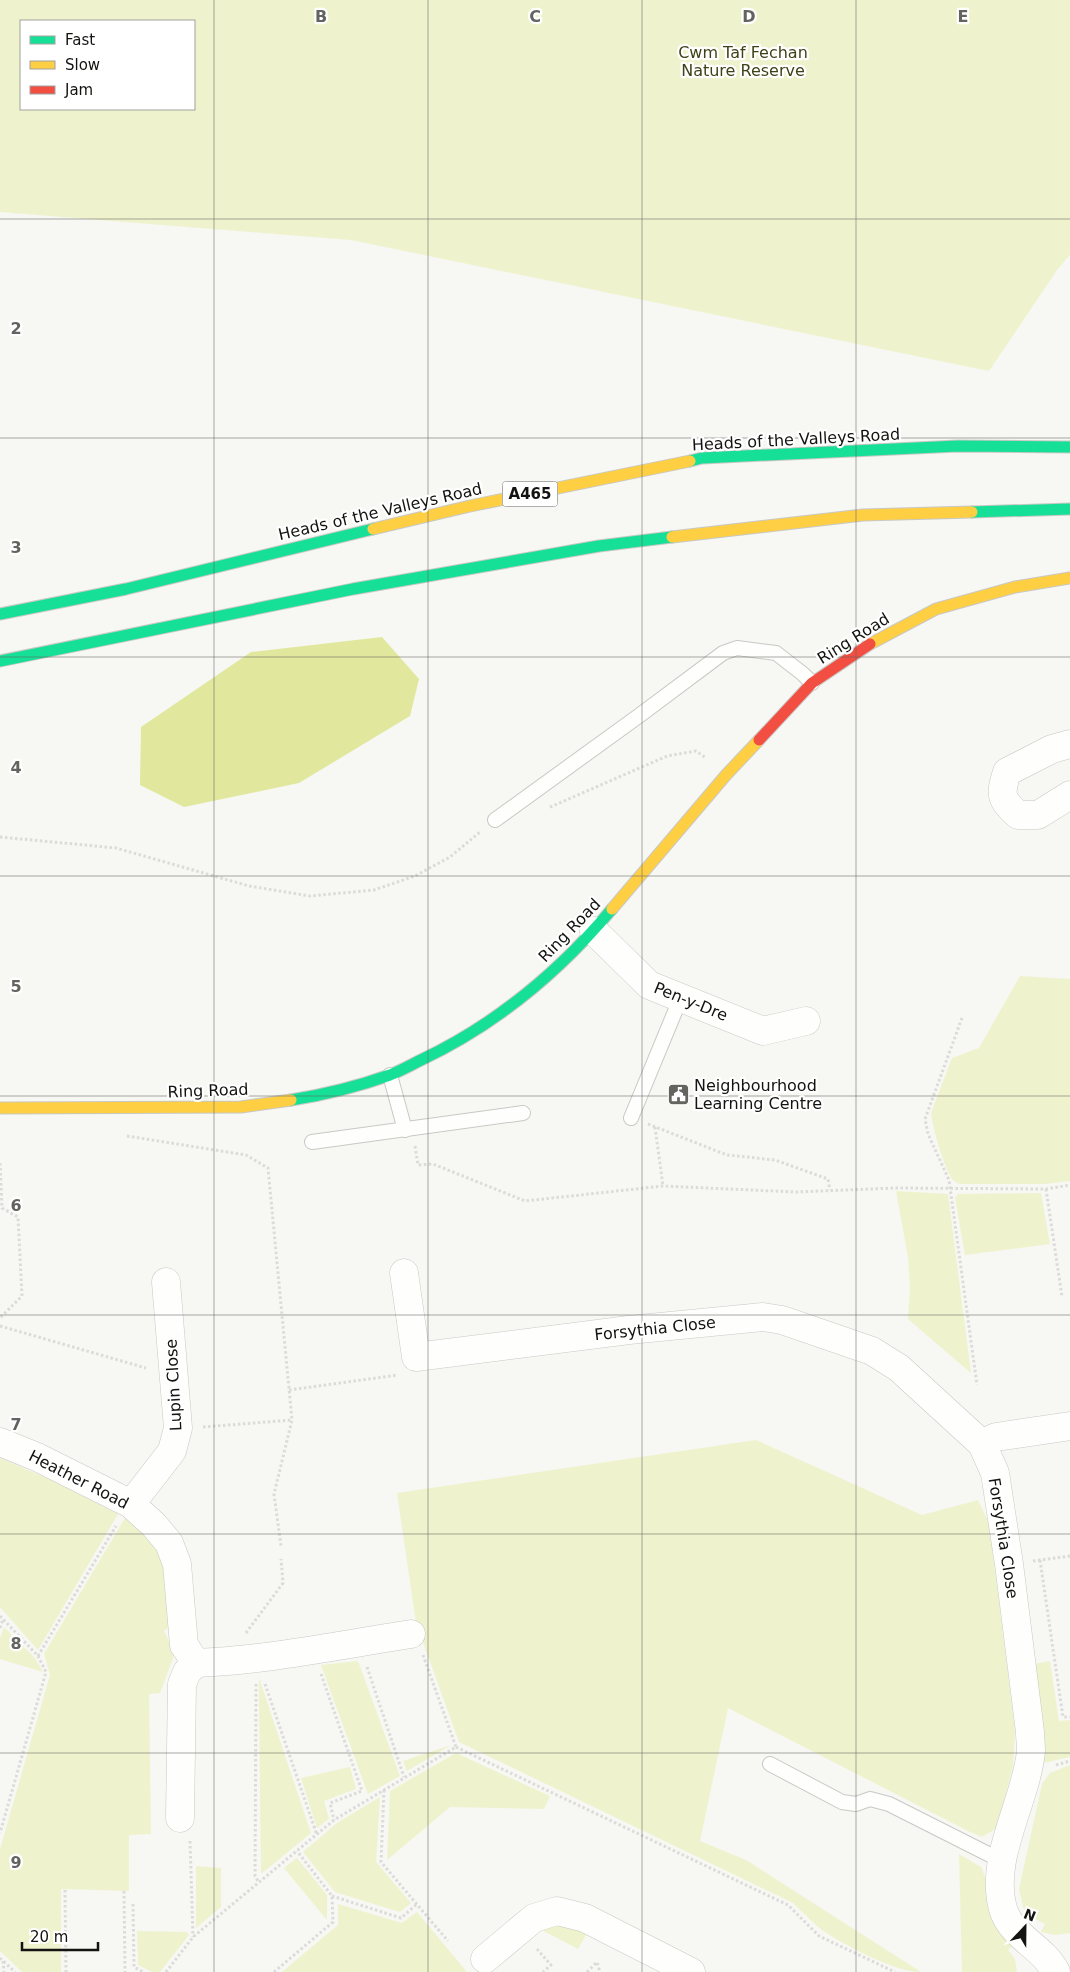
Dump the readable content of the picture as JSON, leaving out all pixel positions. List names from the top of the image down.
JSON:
{
  "streets": {
    "main road": ["Heads of the Valleys Road", "A465", "Ring Road"],
    "street": [
      "Pen-y-Dre",
      "Forsythia Close",
      "Lupin Close",
      "Heather Road"
    ]
  },
  "crossings": [
    ["Ring Road", "Pen-y-Dre"],
    ["Lupin Close", "Heather Road"]
  ],
  "parks": ["Cwm Taf Fechan Nature Reserve"],
  "places": {
    "public building": ["Neighbourhood Learning Centre"]
  },
  "legend": ["Fast", "Slow", "Jam"],
  "scale_bar": "20 m",
  "north": "top",
  "grid": {
    "columns": [
      "B",
      "C",
      "D",
      "E"
    ],
    "rows": [
      "2",
      "3",
      "4",
      "5",
      "6",
      "7",
      "8",
      "9"
    ]
  }
}
